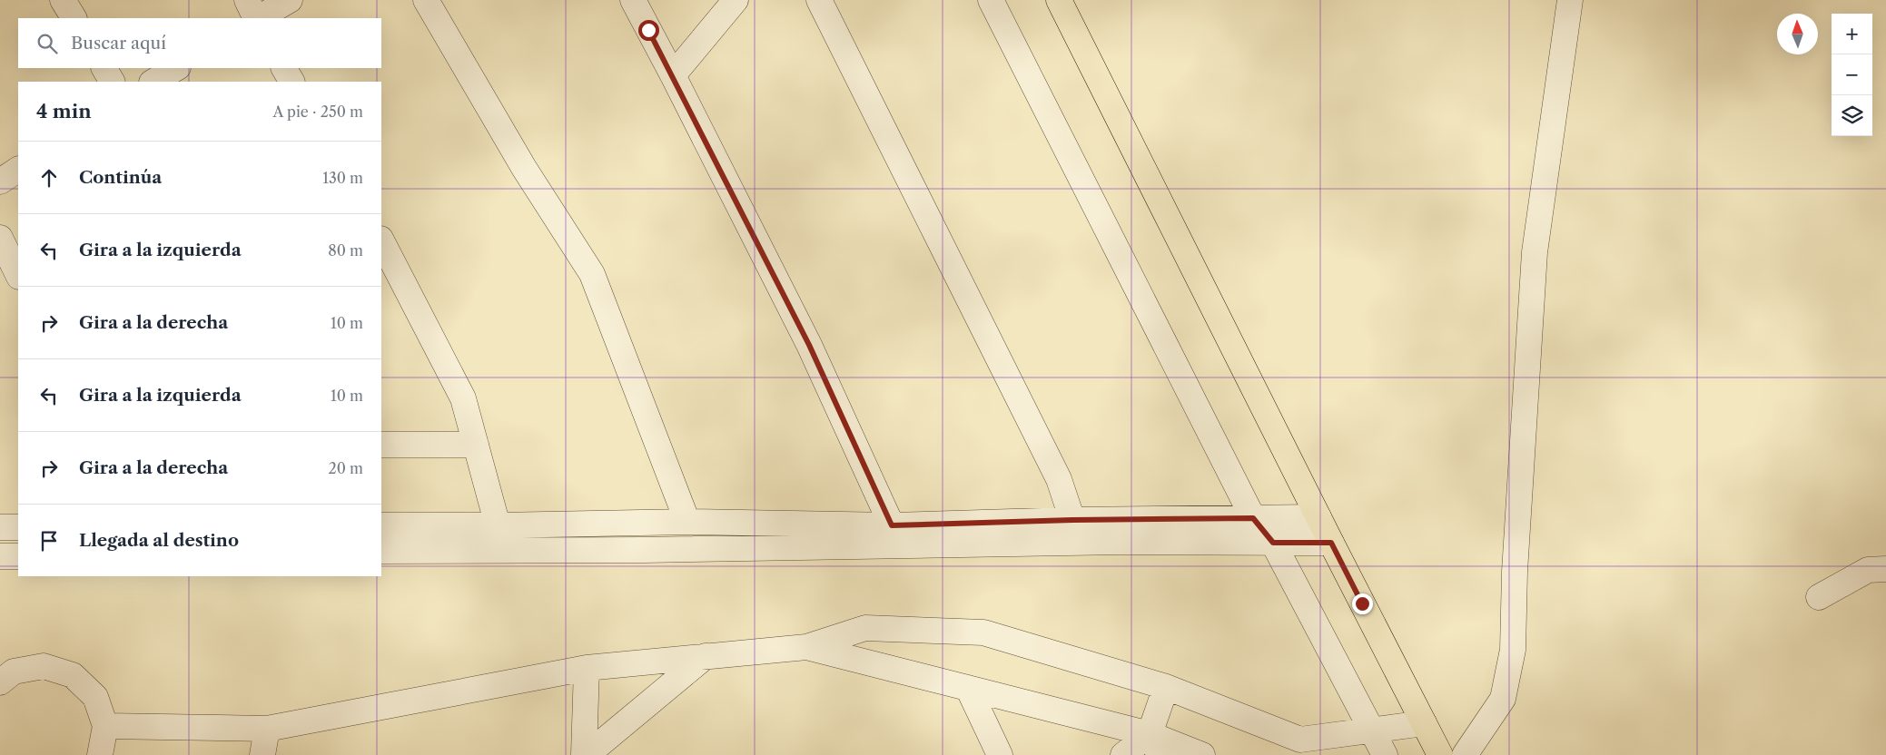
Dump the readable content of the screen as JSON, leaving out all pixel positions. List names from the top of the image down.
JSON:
{
  "north": "top",
  "page": {
    "map_buttons": ["+", "−"],
    "search": "Buscar aquí",
    "heading": ["4 min", "A pie · 250 m"],
    "list": [
      ["Continúa", "130 m"],
      ["Gira a la izquierda", "80 m"],
      ["Gira a la derecha", "10 m"],
      ["Gira a la izquierda", "10 m"],
      ["Gira a la derecha", "20 m"],
      "Llegada al destino"
    ]
  }
}
